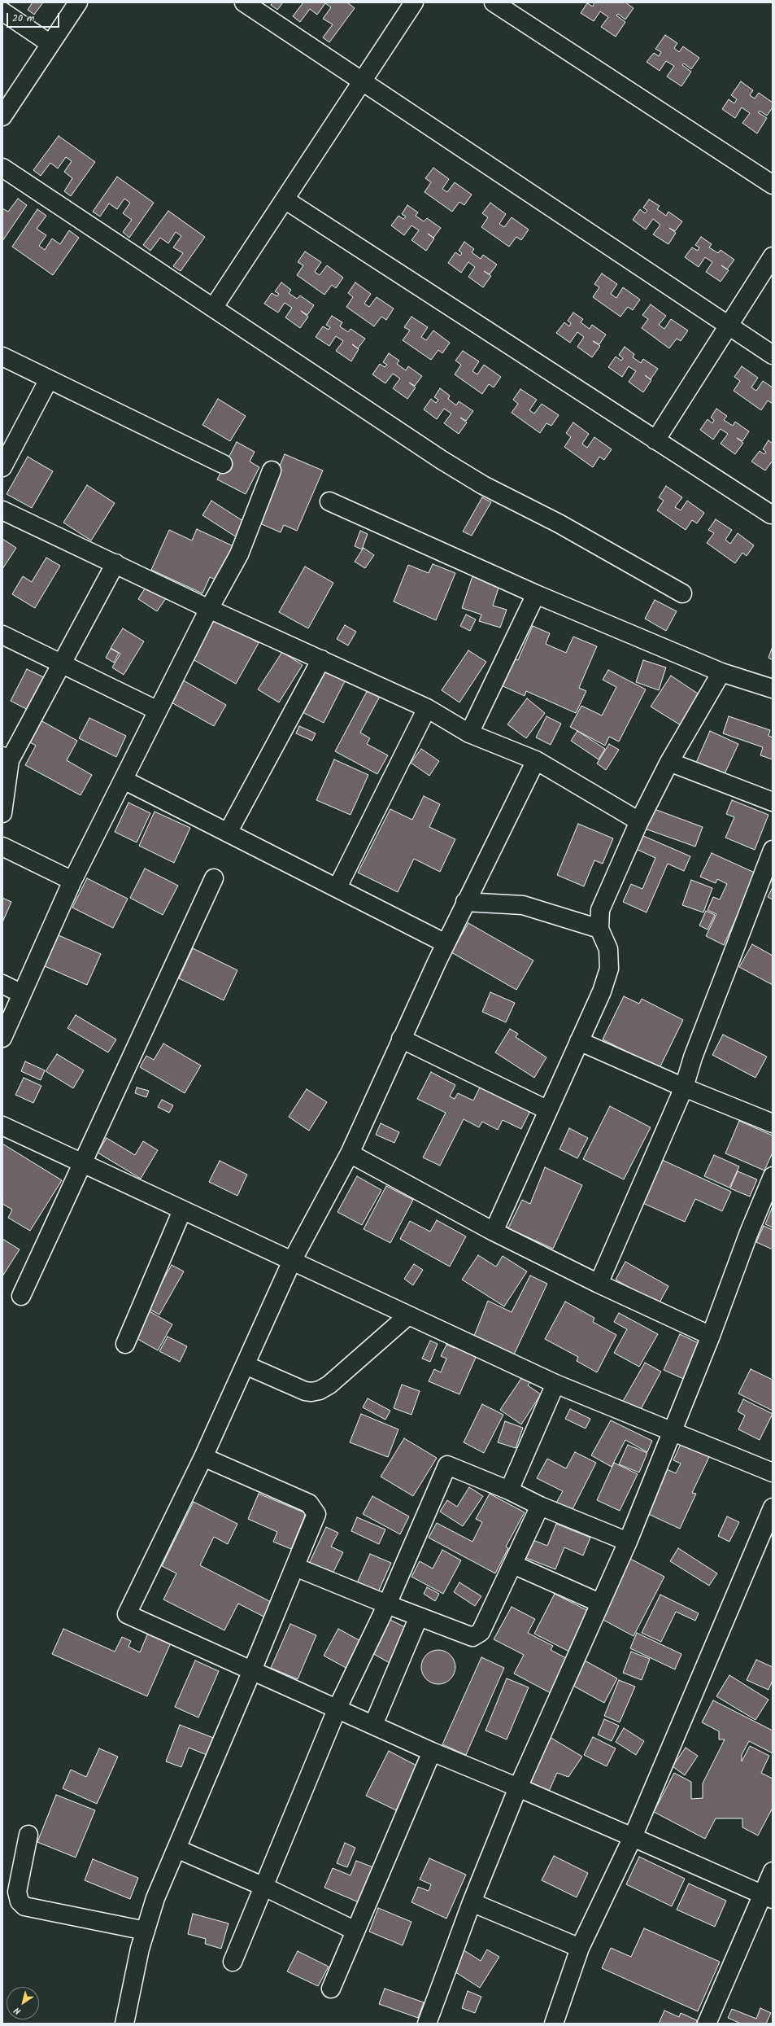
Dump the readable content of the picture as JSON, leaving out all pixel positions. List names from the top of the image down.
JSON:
{
  "scale_bar": "20 m",
  "north": "bottom left"
}
